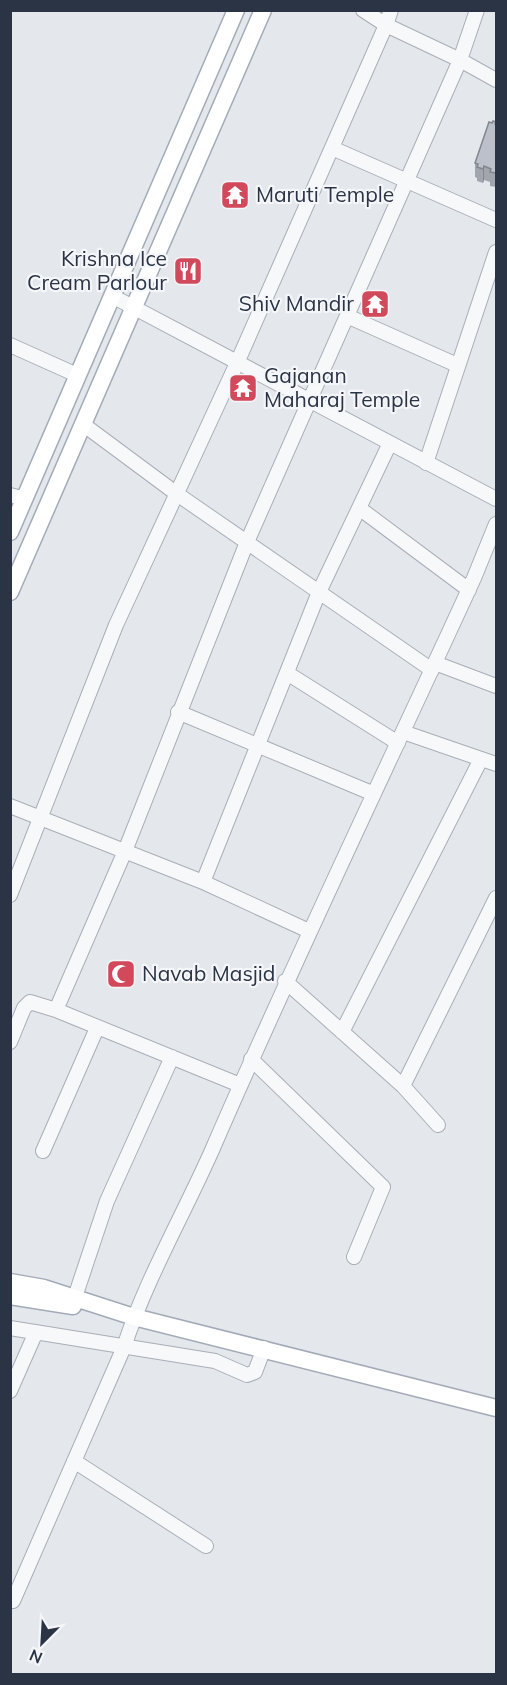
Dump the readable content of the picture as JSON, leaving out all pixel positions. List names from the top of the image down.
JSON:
{
  "places": {
    "temple": ["Maruti Temple", "Shiv Mandir", "Gajanan Maharaj Temple"],
    "restaurant": ["Krishna Ice Cream Parlour"],
    "mosque": ["Navab Masjid"]
  },
  "north": "bottom left"
}
